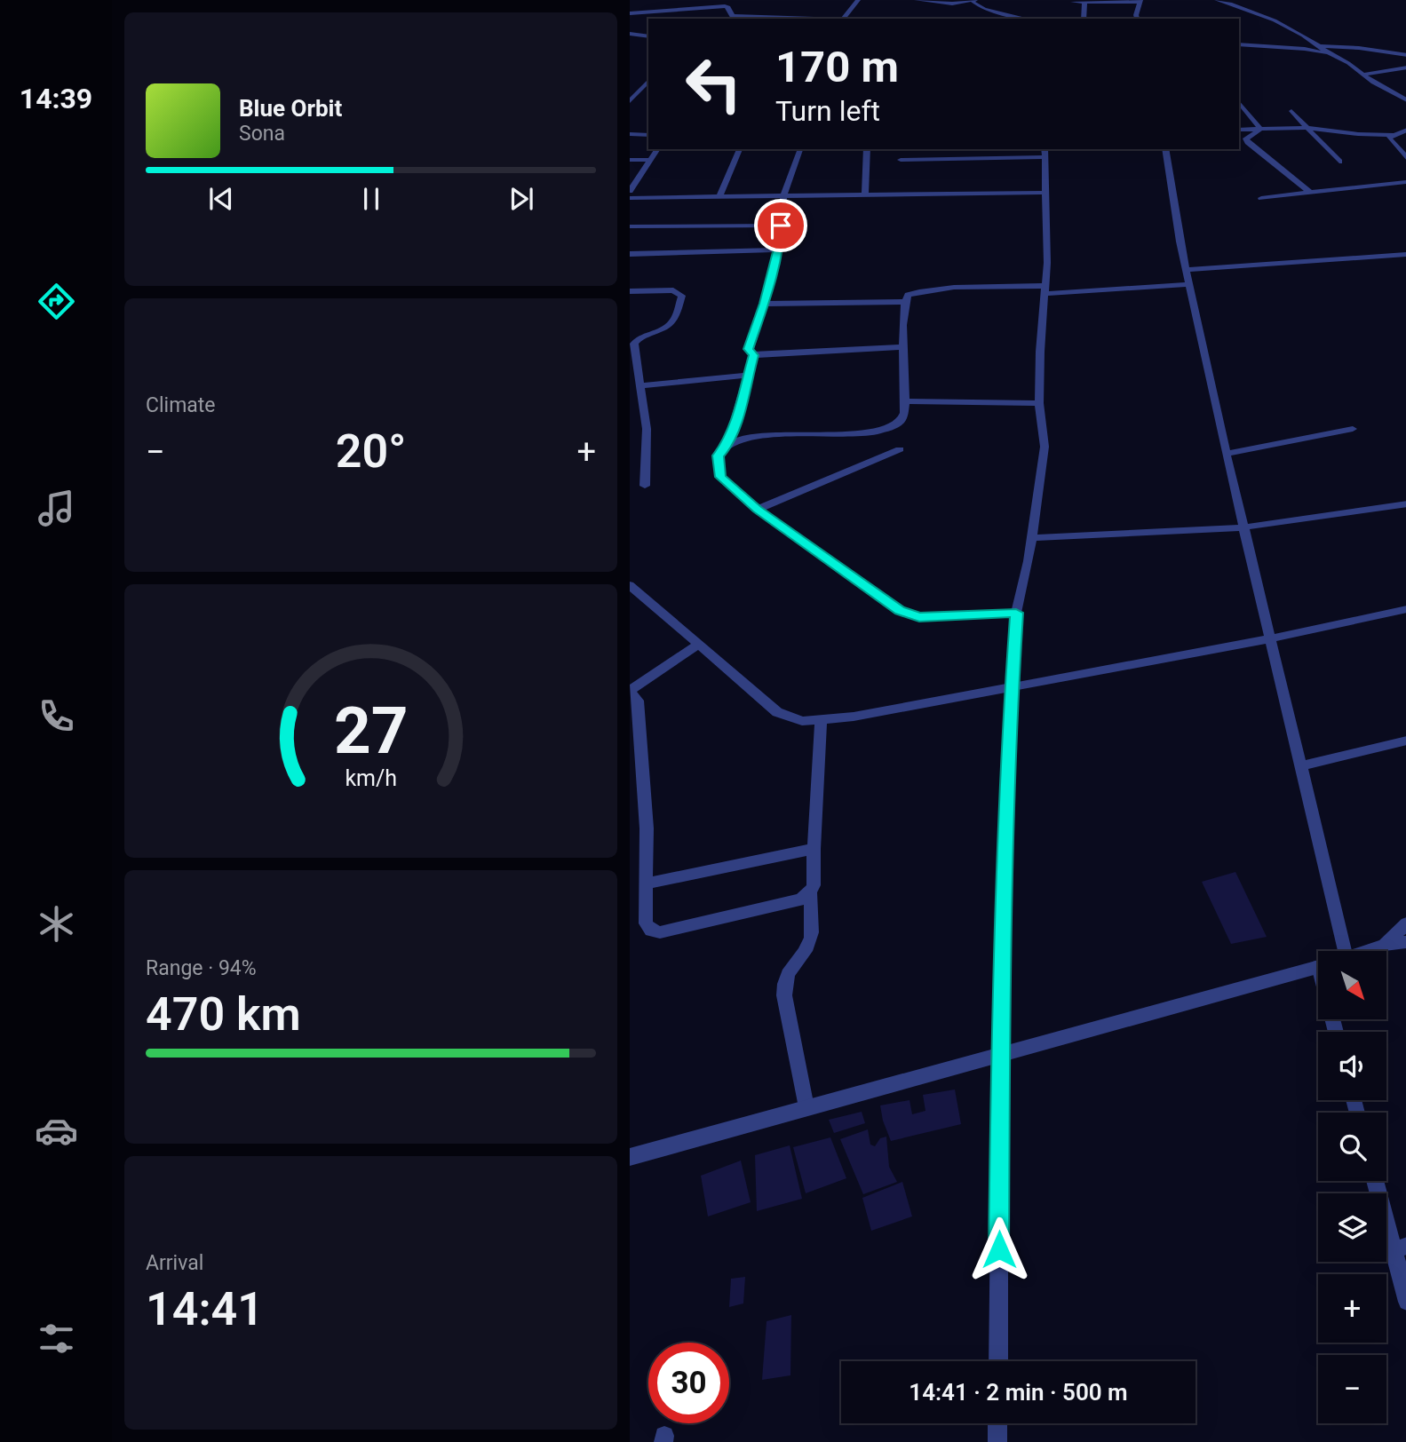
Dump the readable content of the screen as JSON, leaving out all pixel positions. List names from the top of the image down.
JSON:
{
  "north": "bottom right",
  "page": {
    "tabs": "14:39",
    "turn": ["170 m", "Turn left"],
    "song": ["Blue Orbit", "Sona"],
    "tile": [
      "Climate",
      ["Range · 94%", "470 km"],
      ["Arrival", "14:41"]
    ],
    "heat": ["−", "20°", "+"],
    "map_buttons": ["+", "−"],
    "limit": "30",
    "trip": "14:41 · 2 min · 500 m",
    "gauge": ["27", "km/h"]
  }
}
